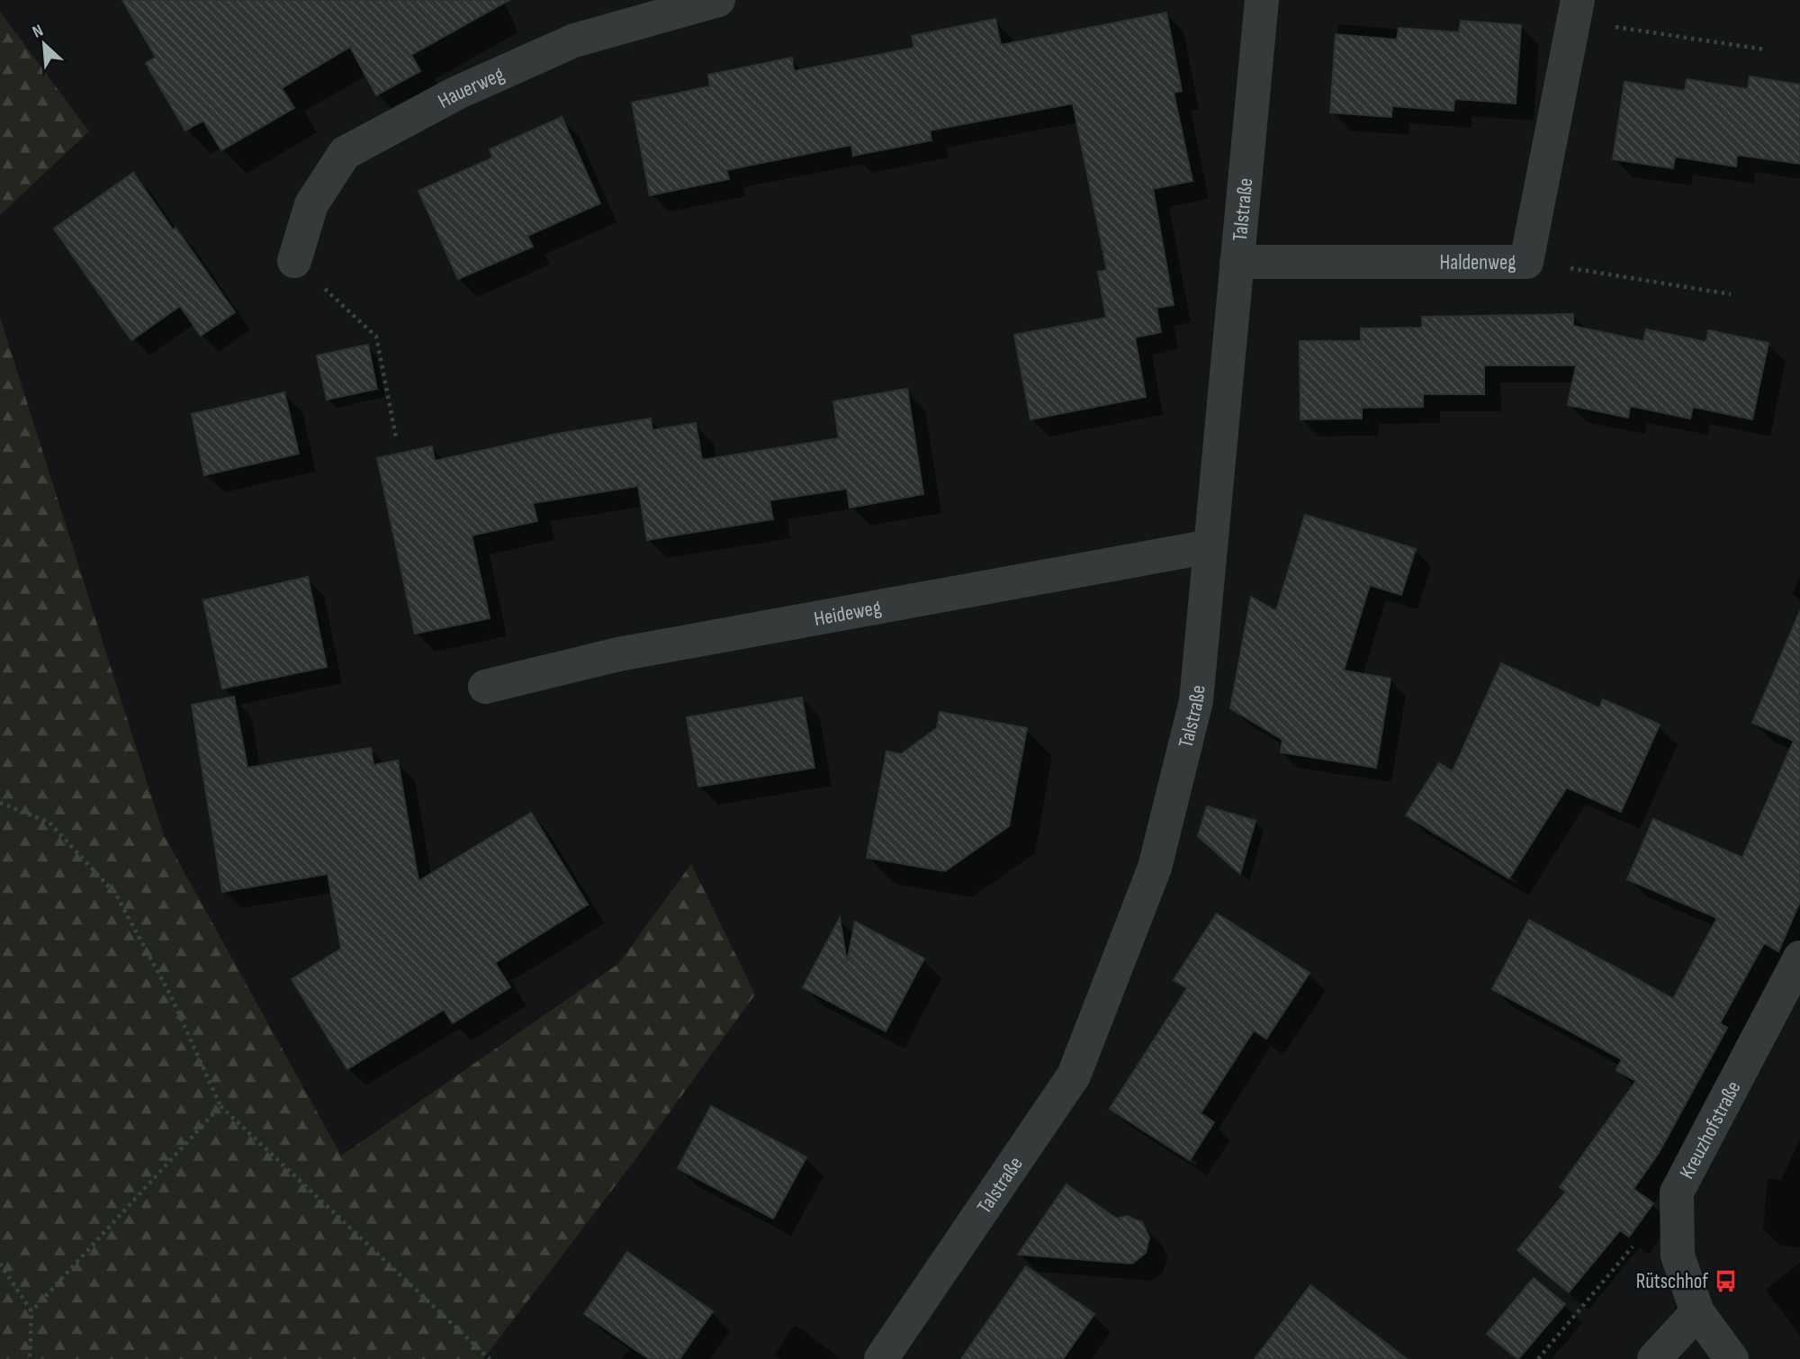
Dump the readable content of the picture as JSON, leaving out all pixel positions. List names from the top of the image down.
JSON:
{
  "streets": {
    "street": [
      "Hauerweg",
      "Talstraße",
      "Haldenweg",
      "Heideweg",
      "Kreuzhofstraße"
    ]
  },
  "crossings": [
    ["Talstraße", "Haldenweg"],
    ["Talstraße", "Heideweg"]
  ],
  "places": {
    "bus stop": ["Rütschhof"]
  },
  "north": "top left"
}
